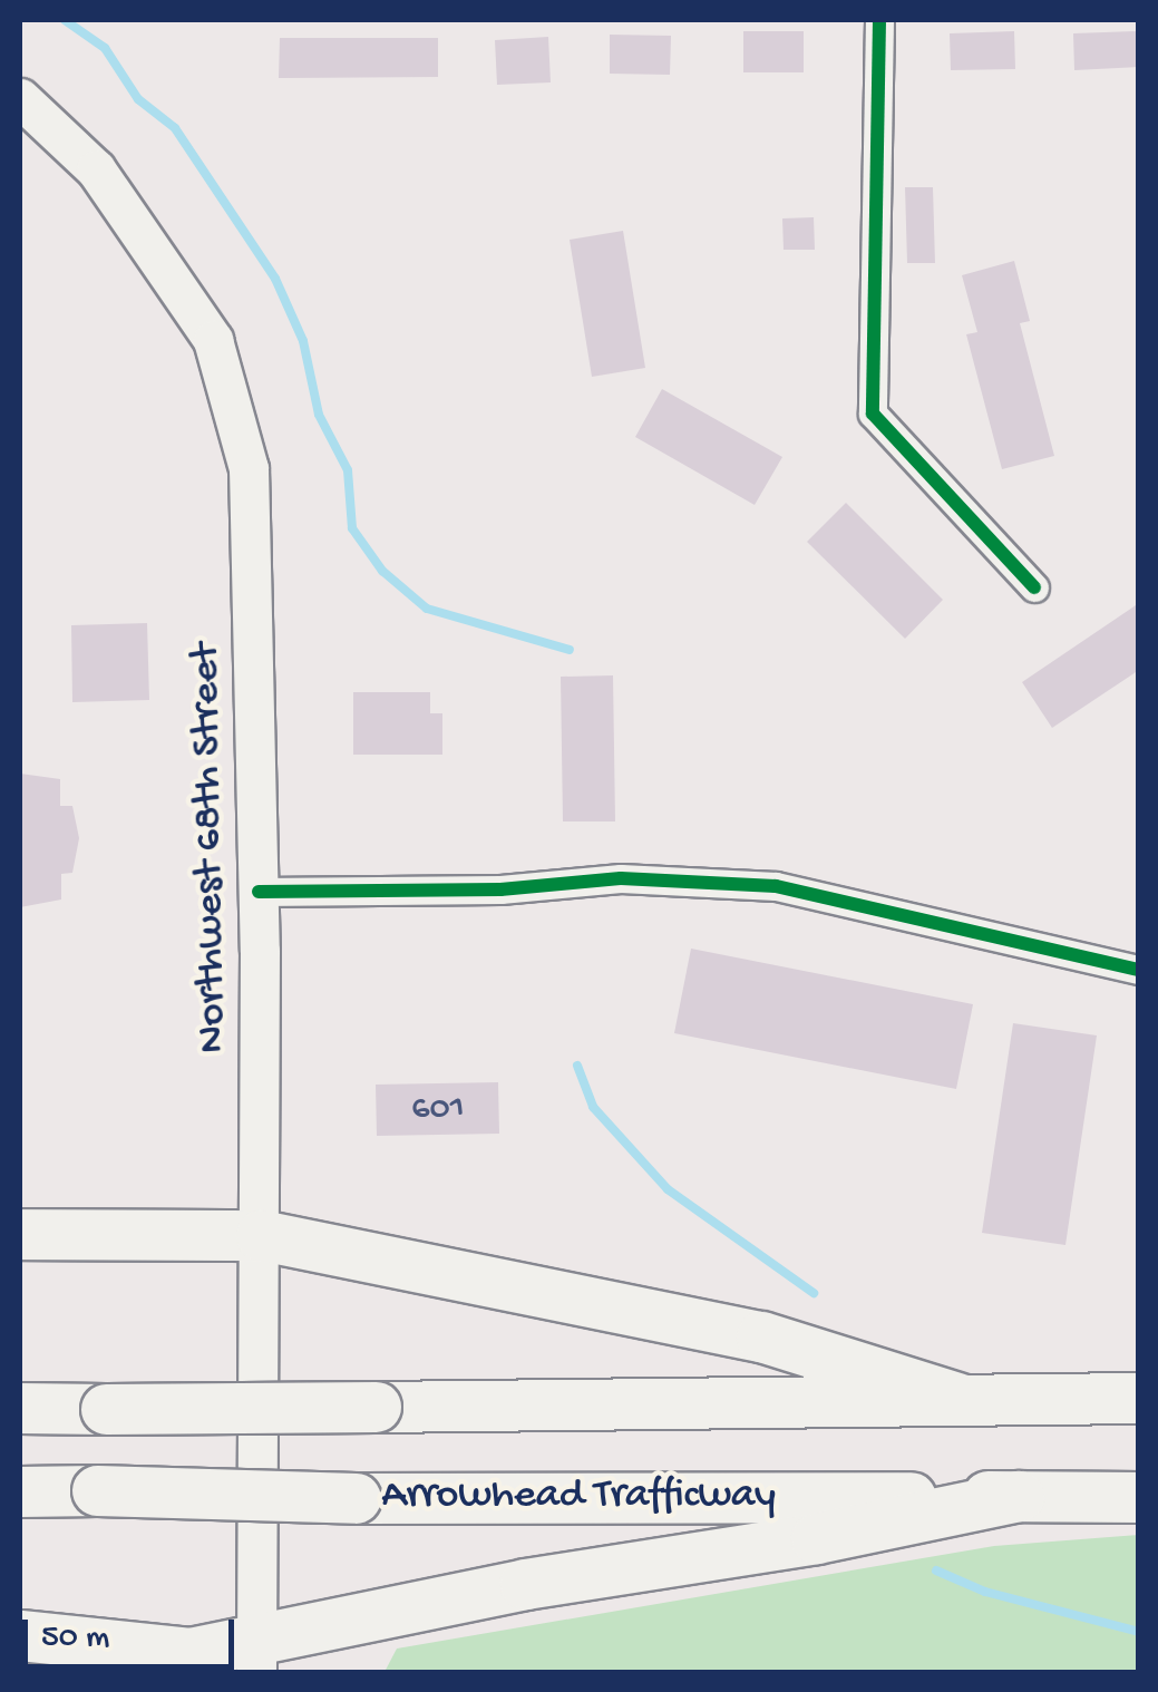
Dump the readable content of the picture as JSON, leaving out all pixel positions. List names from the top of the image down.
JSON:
{
  "streets": {
    "highway": ["Arrowhead Trafficway"],
    "main road": ["Northwest 68th Street"]
  },
  "house_numbers": ["601"],
  "scale_bar": "50 m"
}
